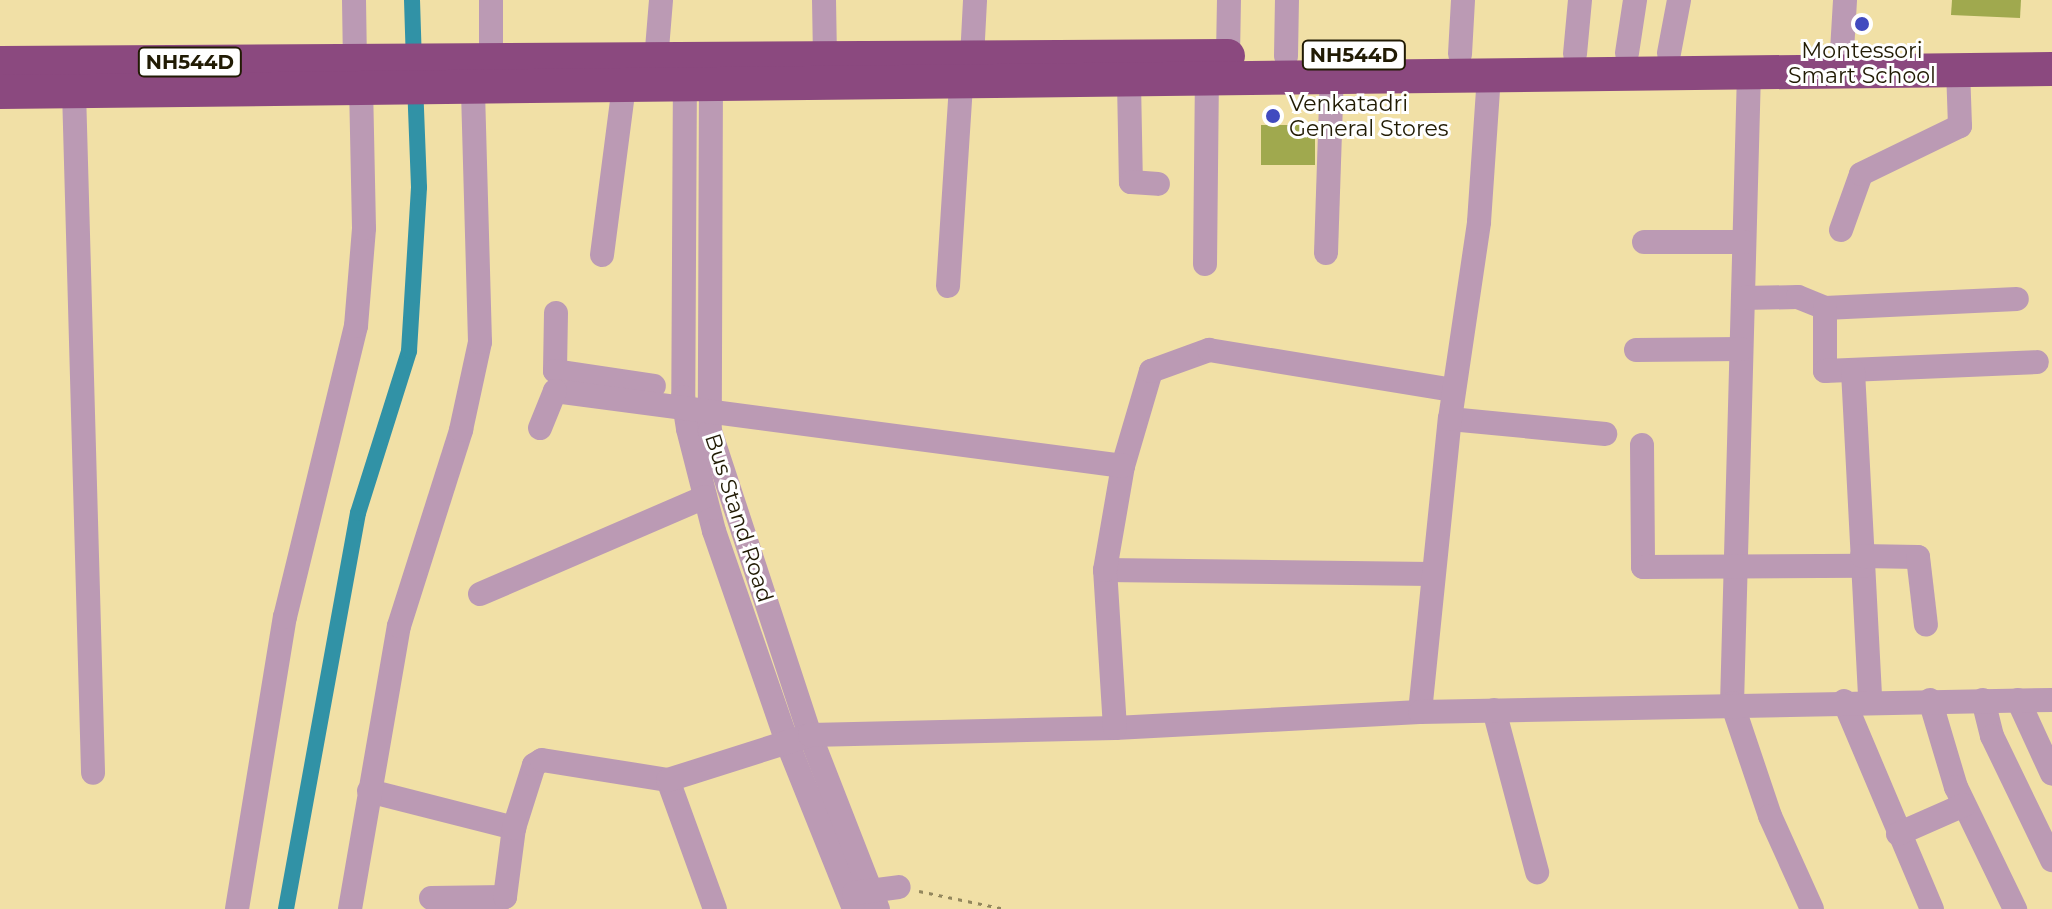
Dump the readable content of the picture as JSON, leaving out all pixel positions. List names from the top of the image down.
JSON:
{
  "streets": {
    "highway": ["NH544D"],
    "street": ["Bus Stand Road"]
  },
  "crossings": [
    ["NH544D", "Bus Stand Road"]
  ],
  "places": ["Montessori Smart School", "Venkatadri General Stores"]
}
